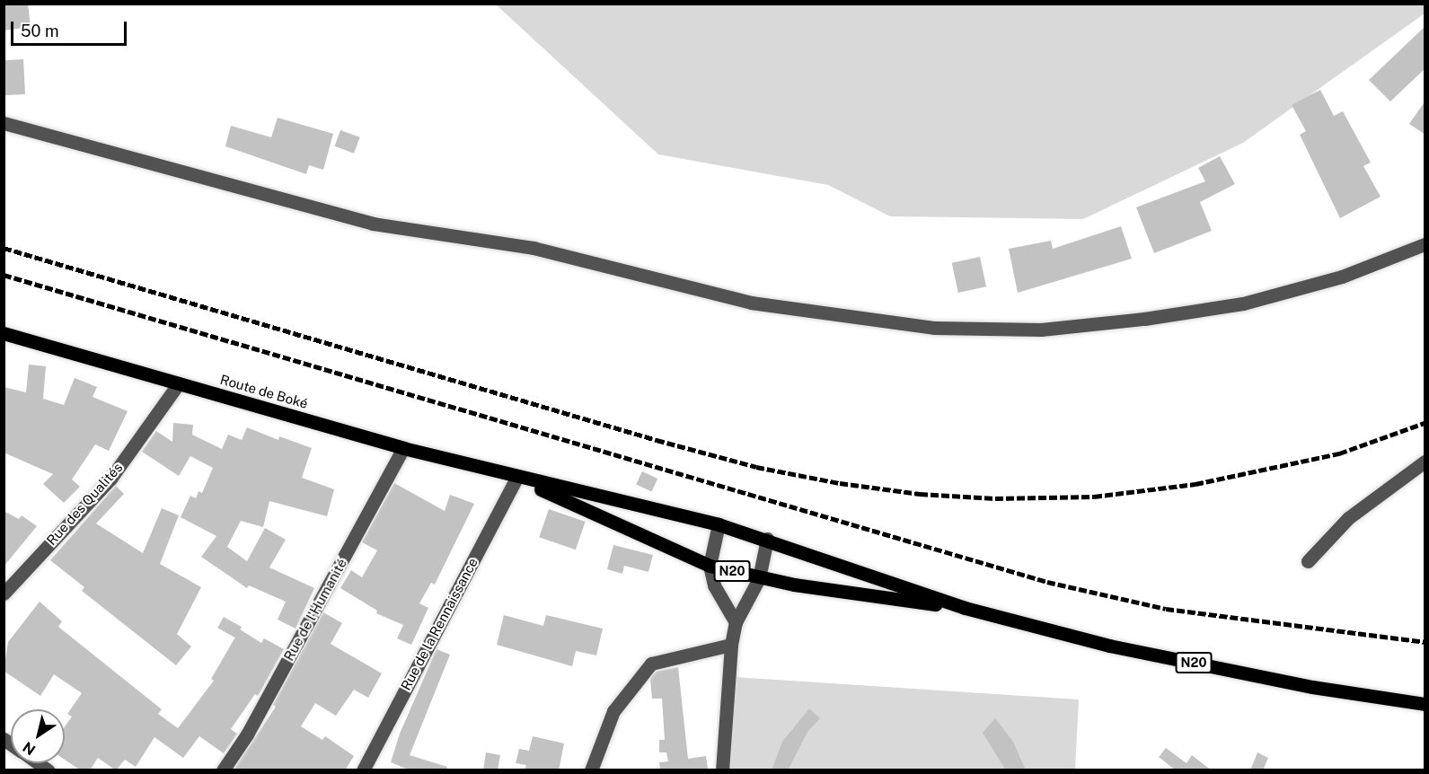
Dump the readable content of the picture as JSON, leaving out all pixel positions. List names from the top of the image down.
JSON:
{
  "streets": {
    "main road": ["Route de Boké", "N20"],
    "street": ["Rue des Qualités", "Rue de l'Humanité", "Rue de la Rennaissance"]
  },
  "crossings": [
    ["Route de Boké", "Rue des Qualités"],
    ["Route de Boké", "N20"],
    ["Route de Boké", "Rue de l'Humanité"],
    ["Route de Boké", "Rue de la Rennaissance"],
    ["N20", "Rue de la Rennaissance"]
  ],
  "scale_bar": "50 m",
  "north": "bottom left"
}
